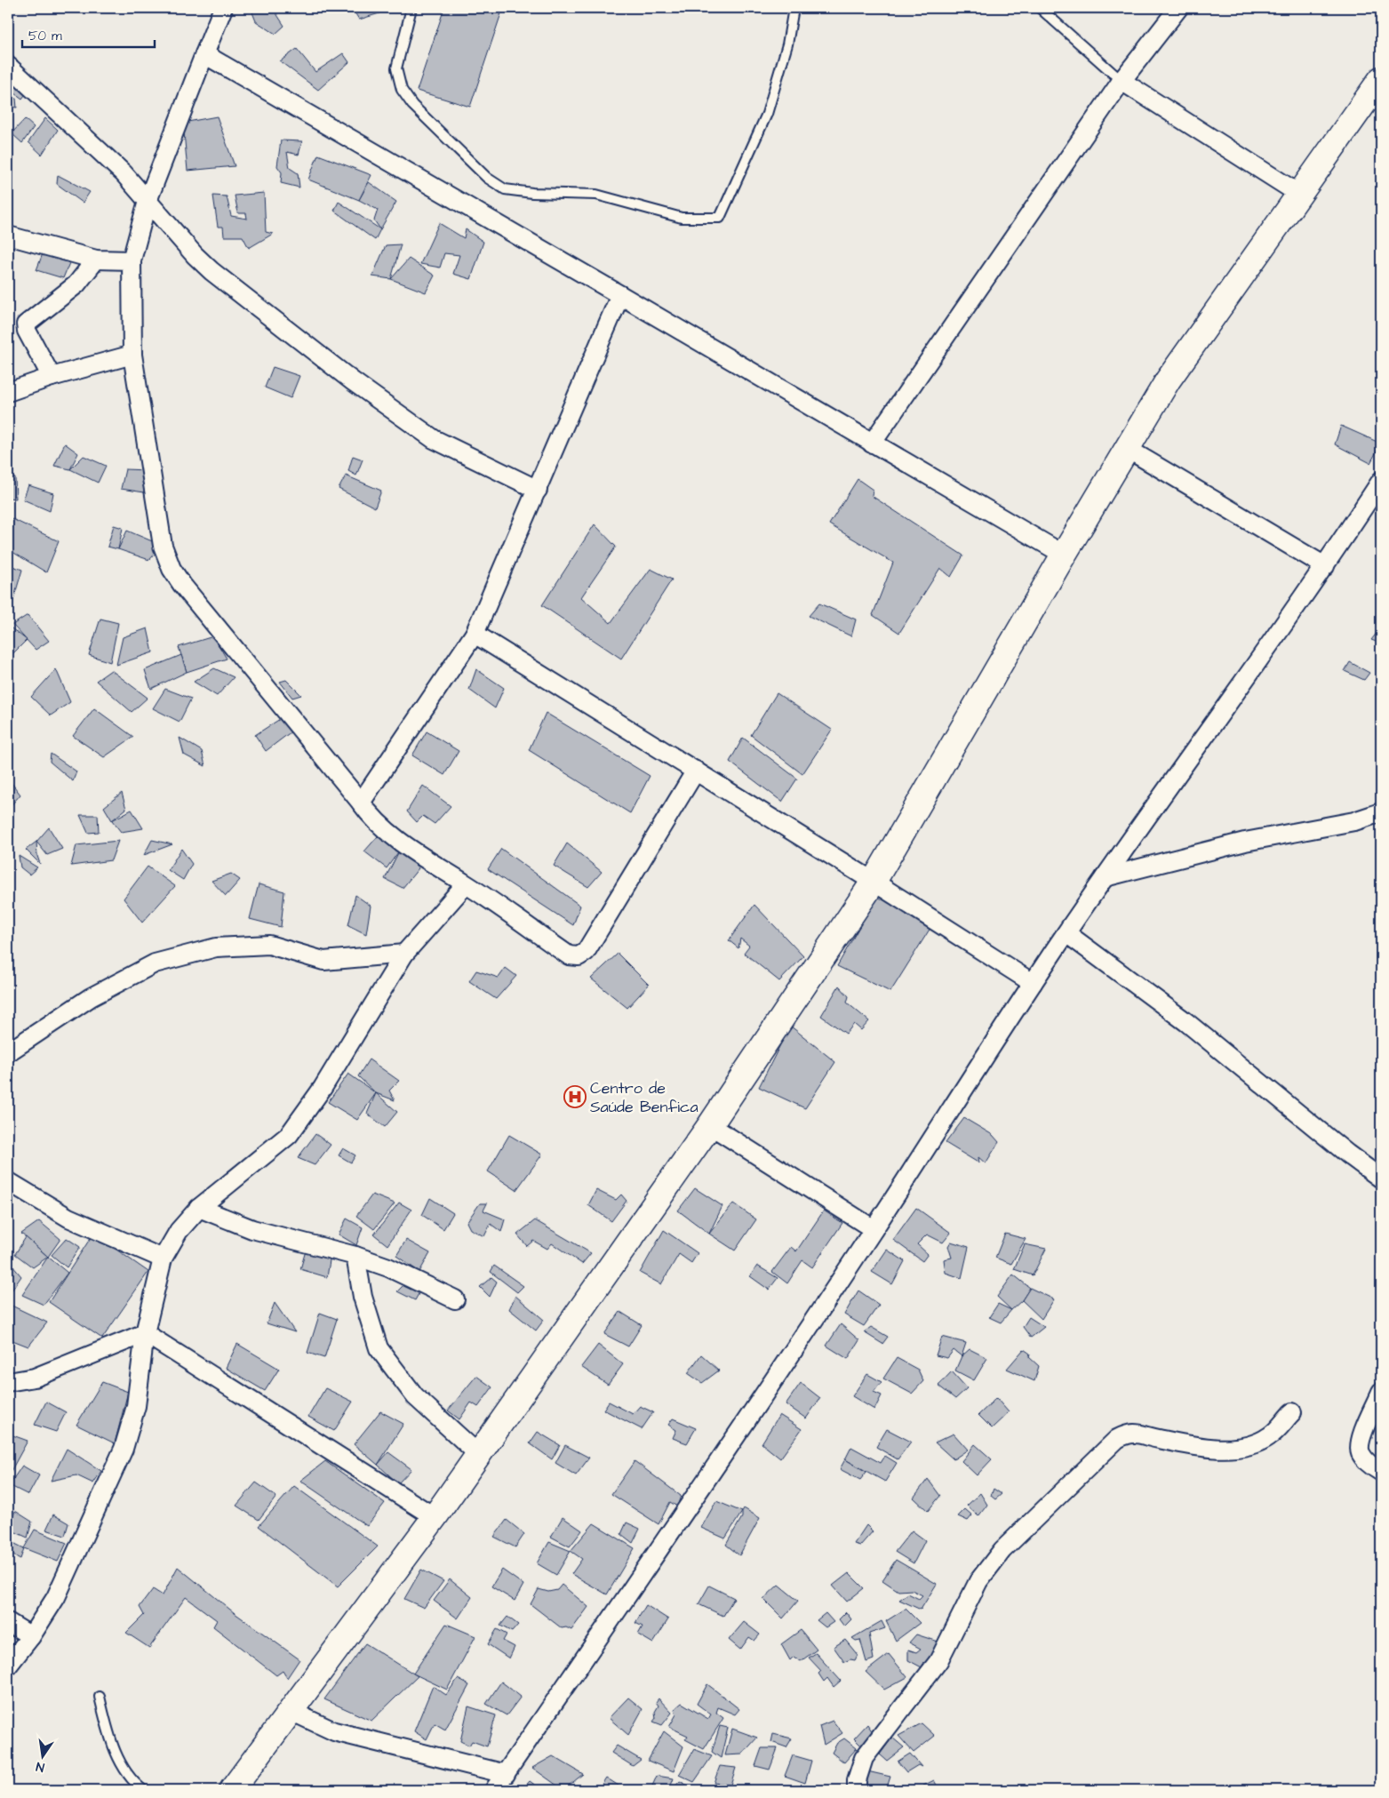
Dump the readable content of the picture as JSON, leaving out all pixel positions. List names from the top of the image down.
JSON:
{
  "places": {
    "hospital": ["Centro de Saúde Benfica"]
  },
  "scale_bar": "50 m",
  "north": "bottom"
}
